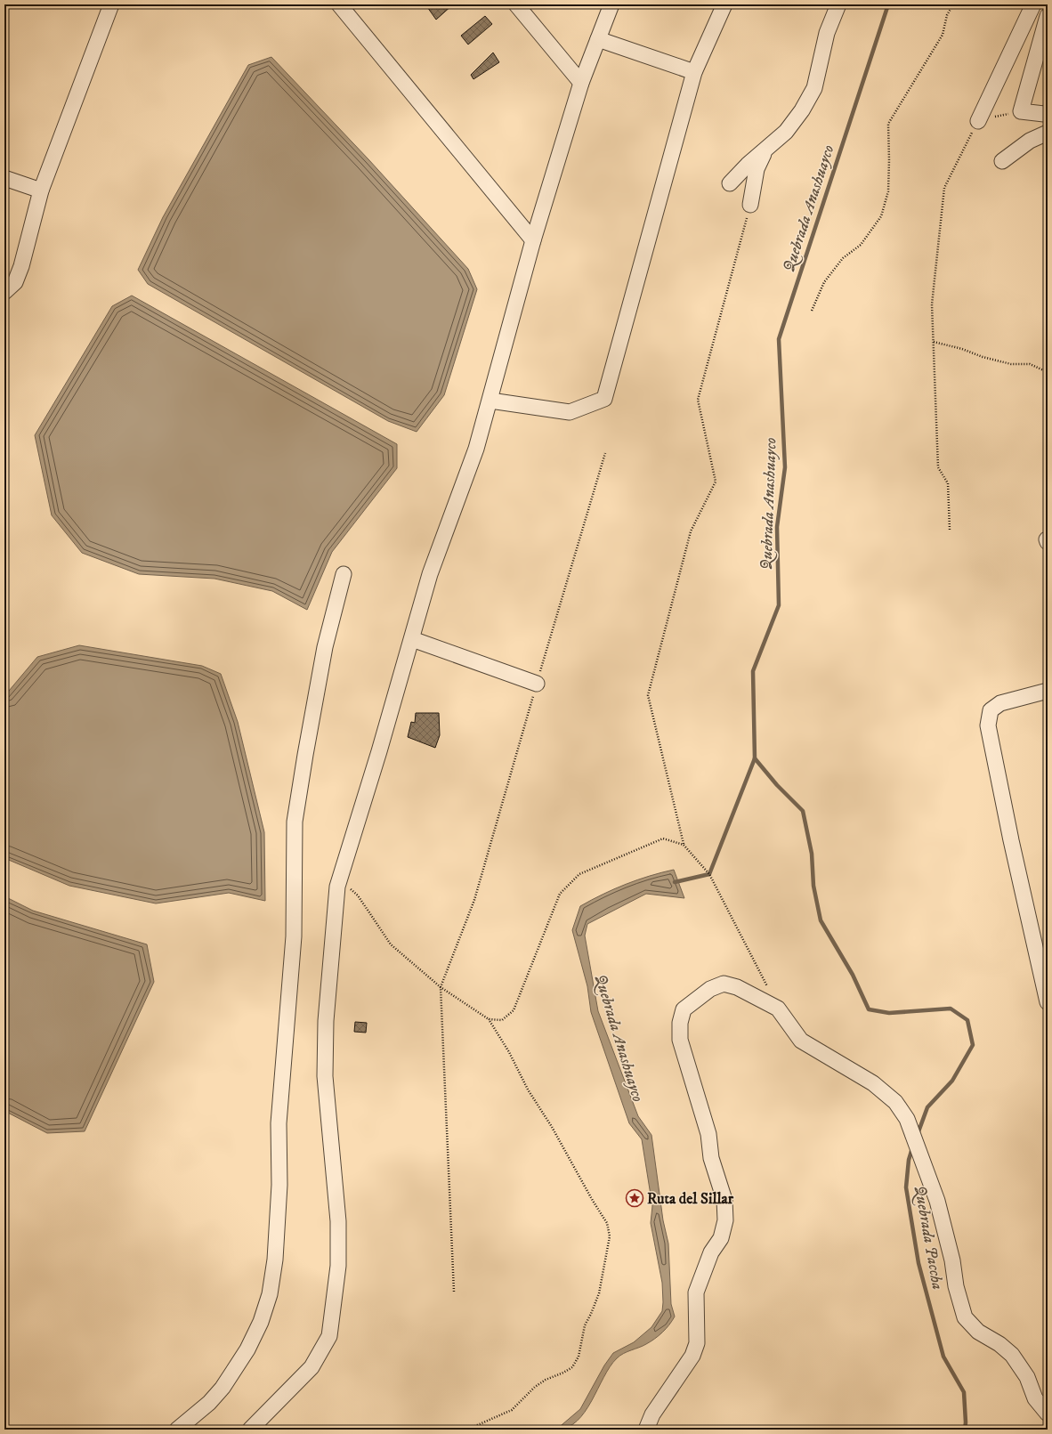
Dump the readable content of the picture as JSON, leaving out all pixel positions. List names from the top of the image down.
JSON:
{
  "water": ["Quebrada Anashuayco", "Quebrada Paccha"],
  "places": {
    "place": ["Ruta del Sillar"]
  }
}
